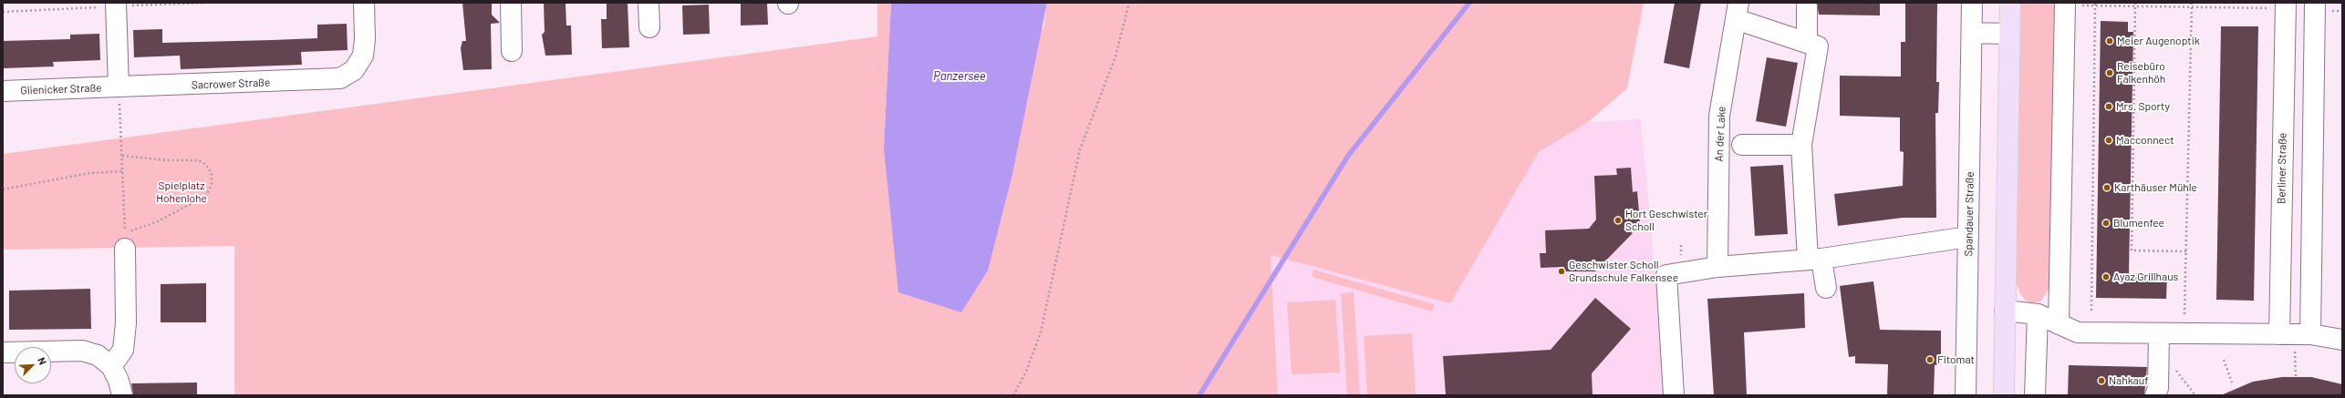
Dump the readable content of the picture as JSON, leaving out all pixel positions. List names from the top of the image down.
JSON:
{
  "streets": {
    "street": [
      "Sacrower Straße",
      "Glienicker Straße",
      "An der Lake",
      "Berliner Straße",
      "Spandauer Straße"
    ]
  },
  "crossings": [
    ["Sacrower Straße", "Glienicker Straße"]
  ],
  "water": ["Panzersee"],
  "parks": ["Spielplatz Hohenlohe"],
  "places": [
    "Meier Augenoptik",
    "Reisebüro Falkenhöh",
    "Mrs. Sporty",
    "Macconnect",
    "Karthäuser Mühle",
    "Hort Geschwister Scholl",
    "Blumenfee",
    "Geschwister Scholl Grundschule Falkensee",
    "Ayaz Grillhaus",
    "Fitomat",
    "Nahkauf"
  ],
  "north": "top right"
}
